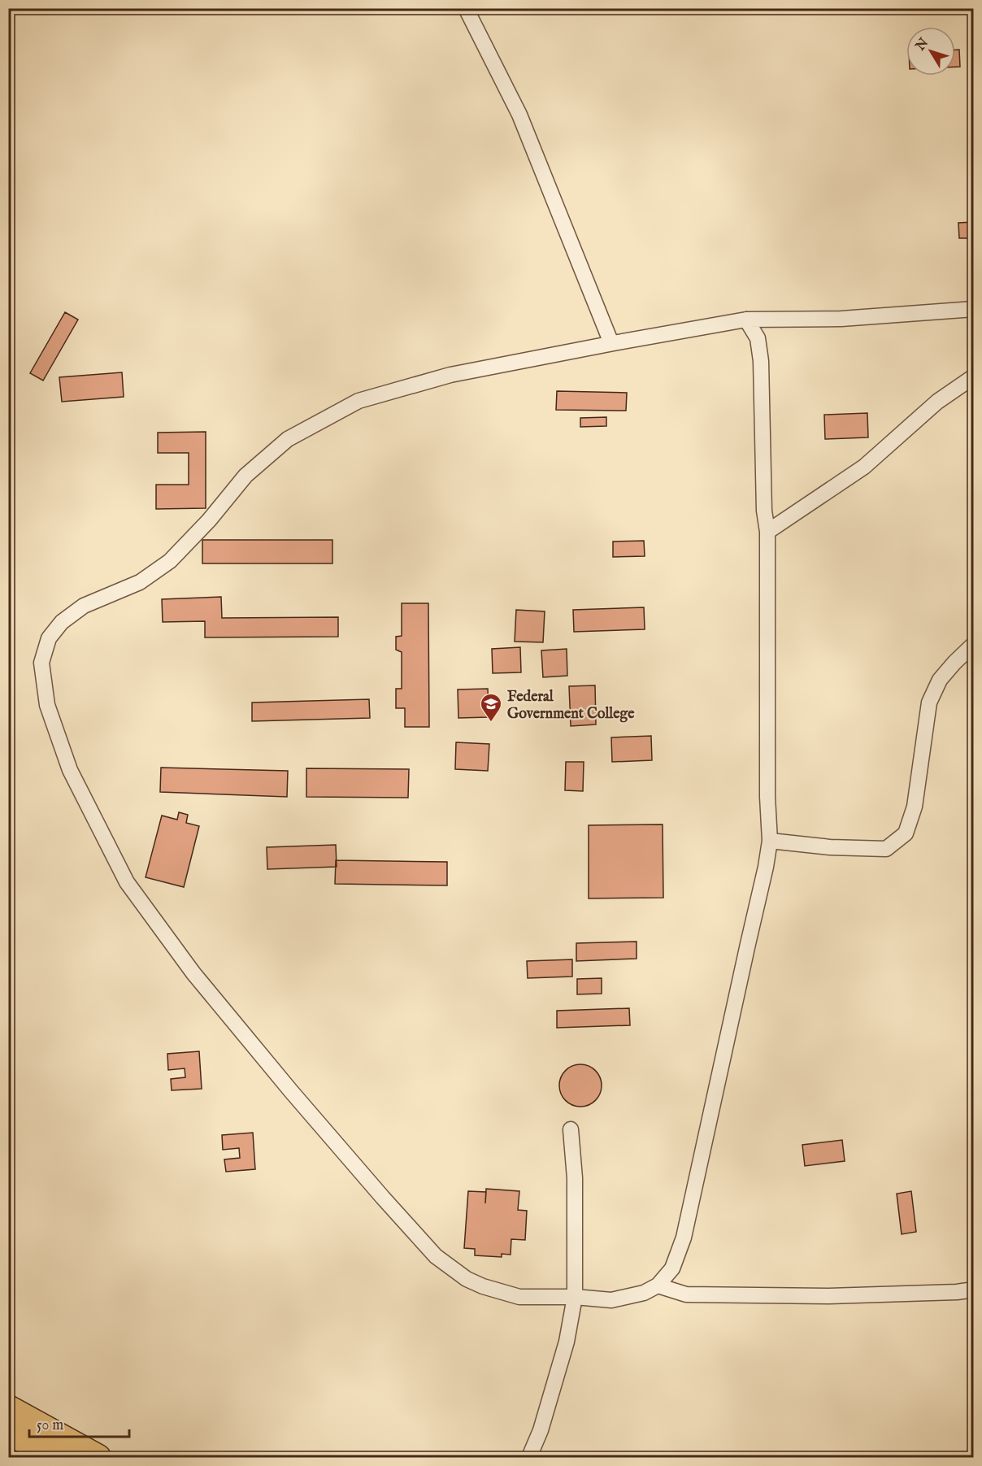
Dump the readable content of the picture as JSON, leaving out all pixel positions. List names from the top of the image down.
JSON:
{
  "places": {
    "school or university": ["Federal Government College"]
  },
  "scale_bar": "50 m",
  "north": "top left"
}
